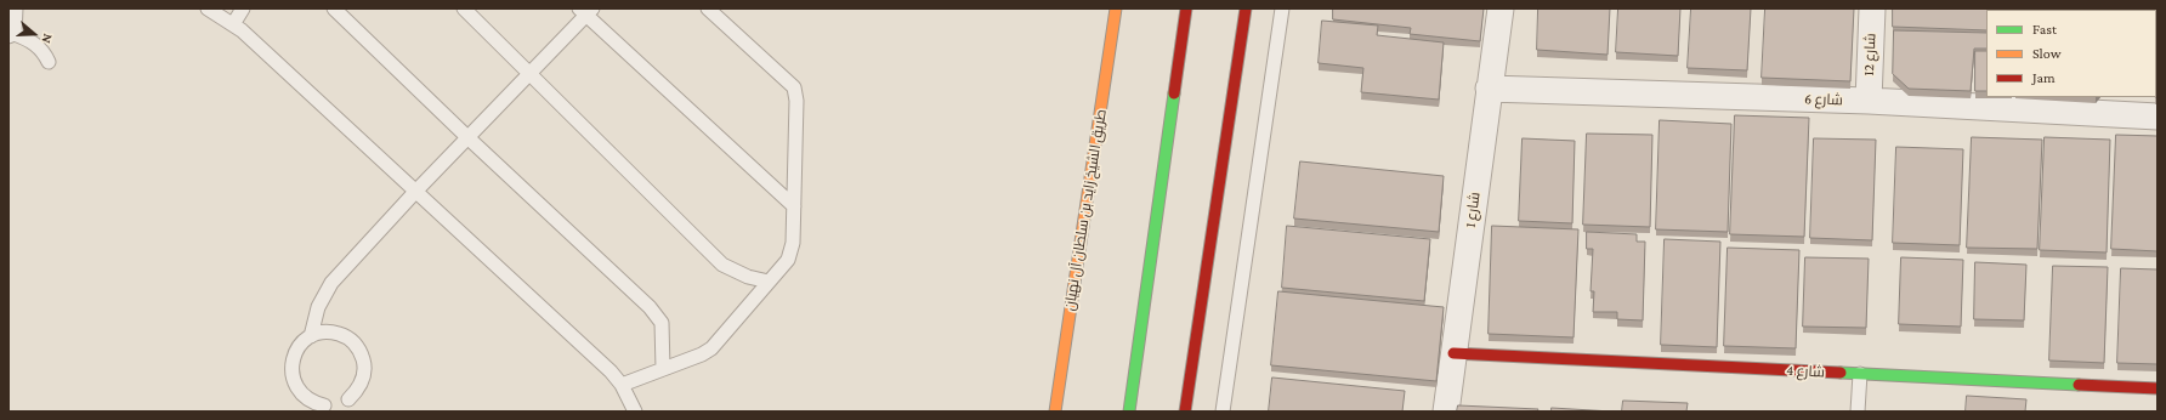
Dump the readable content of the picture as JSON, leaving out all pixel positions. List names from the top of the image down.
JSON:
{
  "streets": {
    "main road": ["طريق الشيخ زايد بن سلطان آل نهيان", "شارع 4"],
    "street": ["شارع 12", "شارع 6", "شارع 1"]
  },
  "crossings": [
    ["شارع 12", "شارع 6"],
    ["شارع 6", "شارع 1"],
    ["شارع 1", "شارع 4"]
  ],
  "legend": ["Fast", "Slow", "Jam"],
  "north": "right"
}
